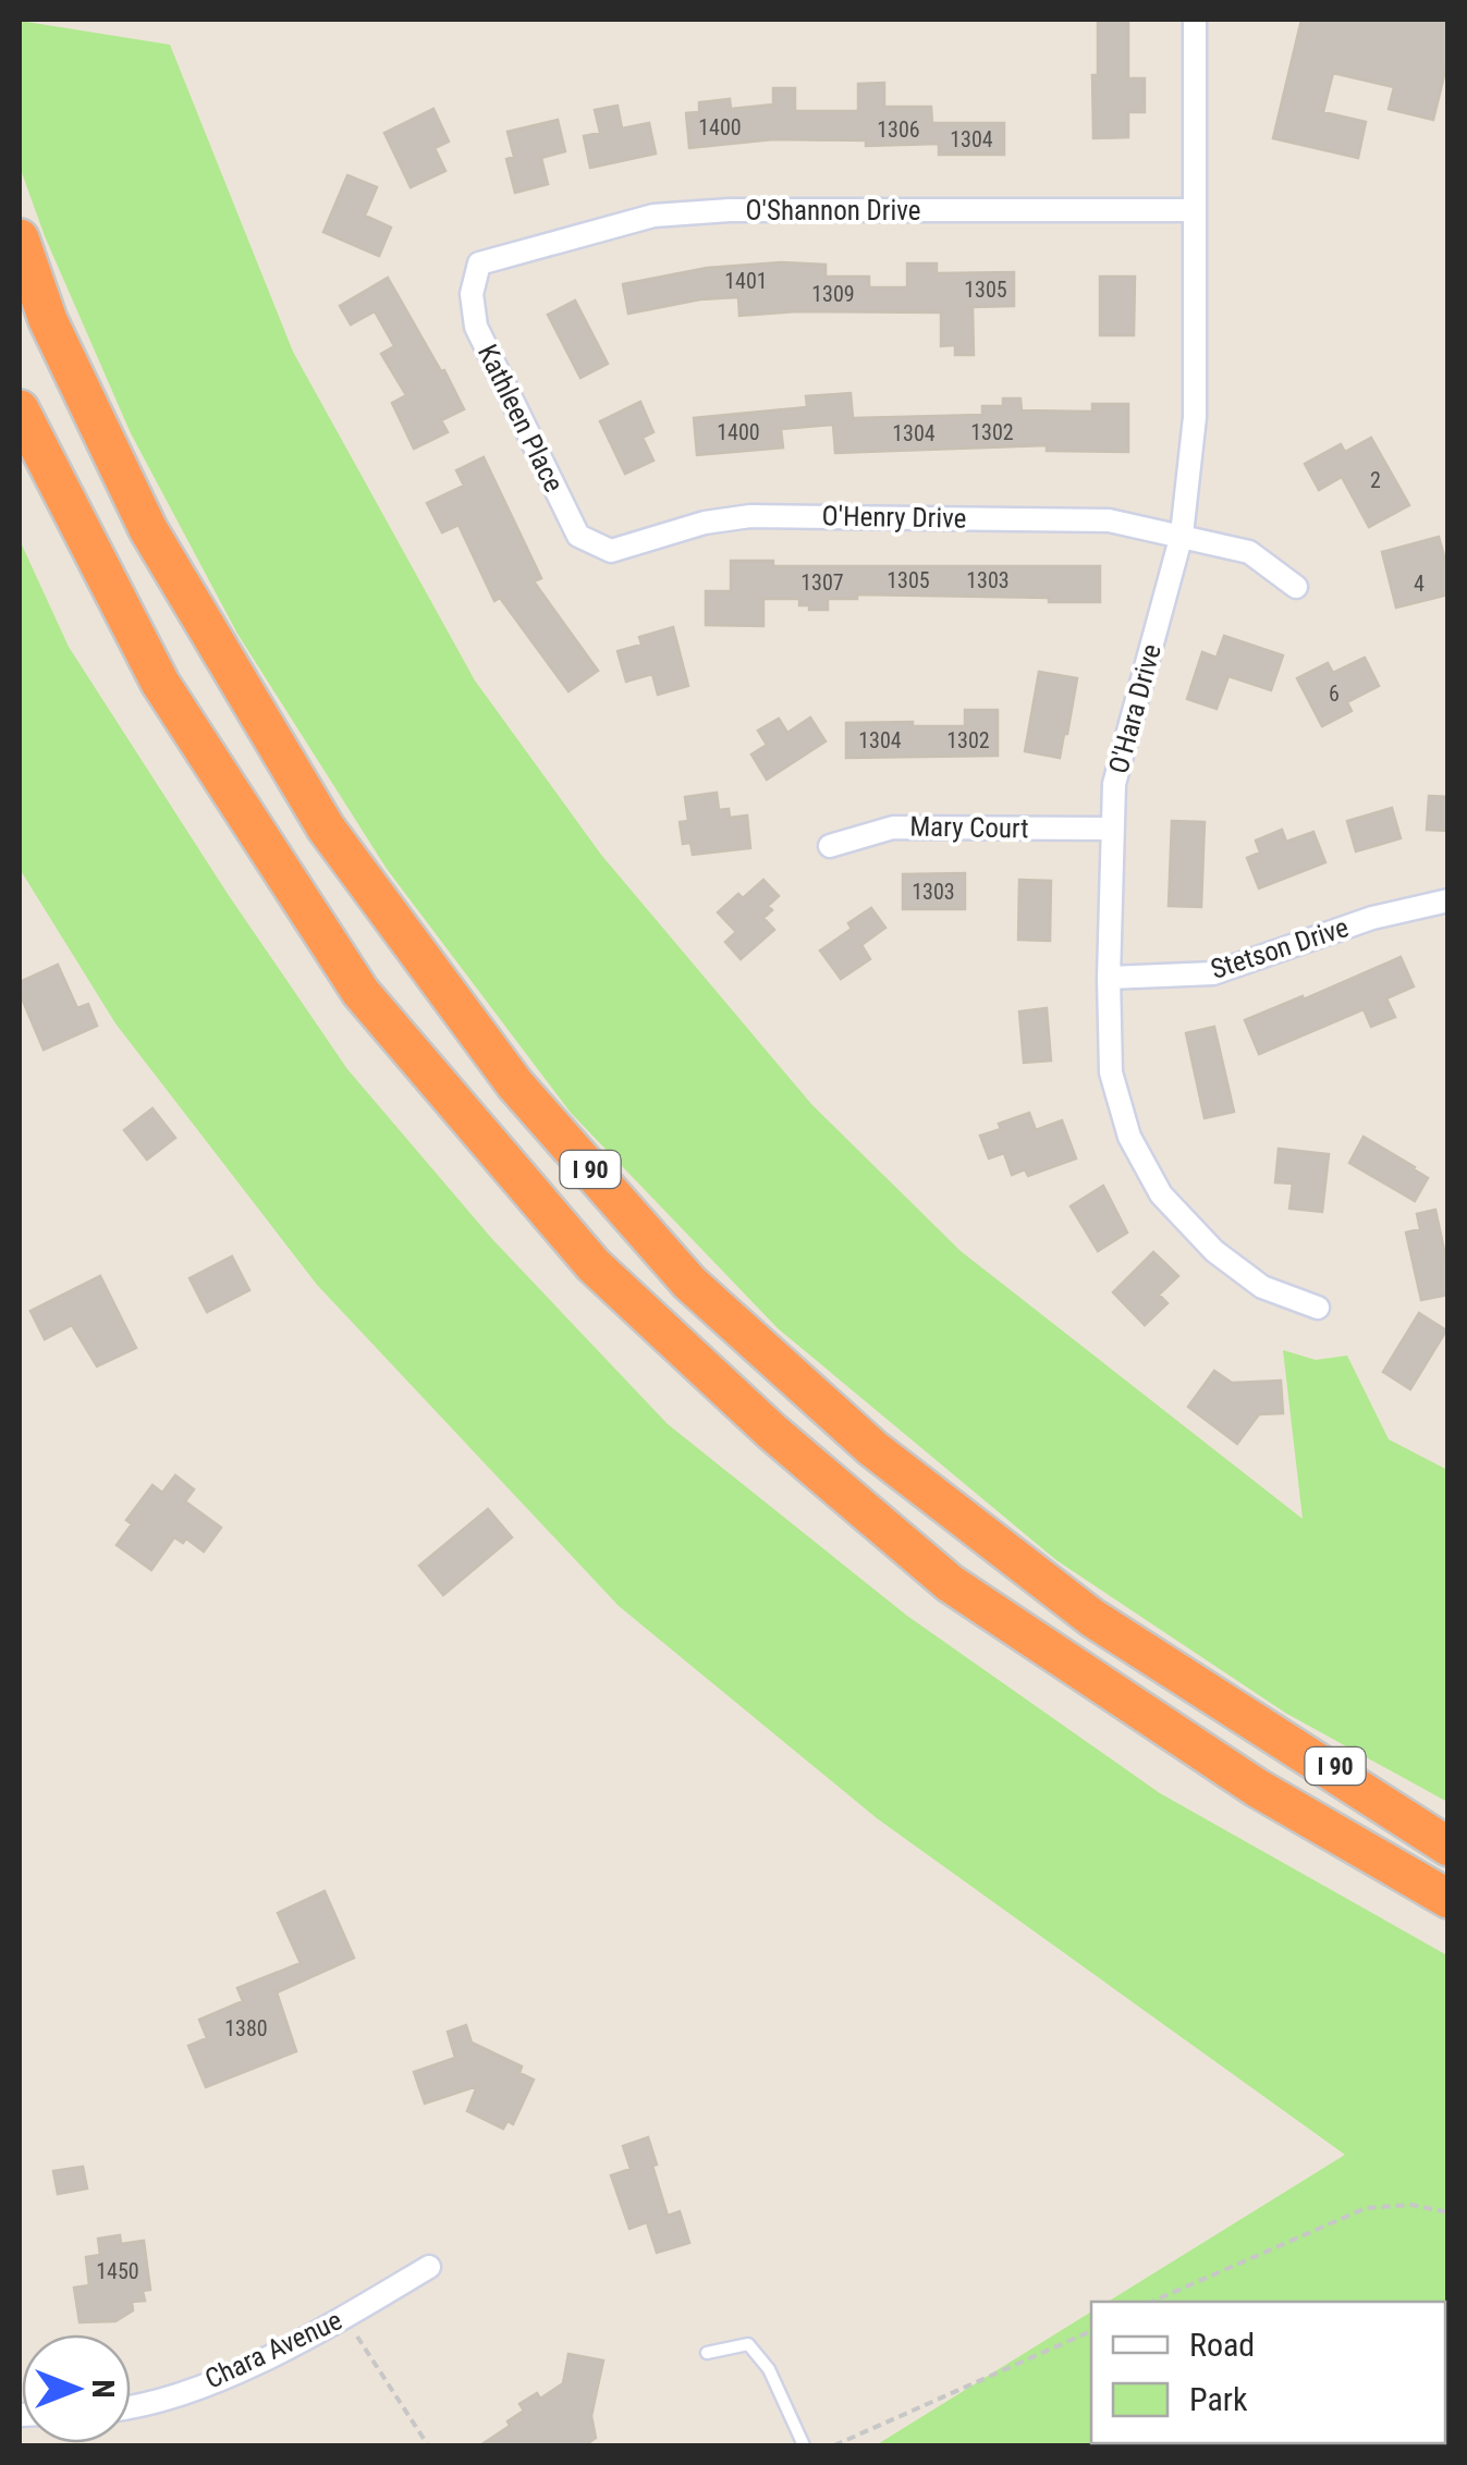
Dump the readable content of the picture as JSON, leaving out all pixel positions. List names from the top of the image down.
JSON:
{
  "streets": {
    "highway": ["I 90"],
    "street": [
      "O'Shannon Drive",
      "Kathleen Place",
      "O'Henry Drive",
      "O'Hara Drive",
      "Mary Court",
      "Stetson Drive",
      "Chara Avenue"
    ]
  },
  "crossings": [
    ["O'Shannon Drive", "Kathleen Place"],
    ["O'Shannon Drive", "O'Hara Drive"],
    ["Kathleen Place", "O'Henry Drive"],
    ["O'Henry Drive", "O'Hara Drive"],
    ["O'Hara Drive", "Mary Court"],
    ["O'Hara Drive", "Stetson Drive"]
  ],
  "house_numbers": [
    "1400",
    "1306",
    "1304",
    "1401",
    "1305",
    "1309",
    "1400",
    "1302",
    "1304",
    "2",
    "1305",
    "1303",
    "1307",
    "4",
    "6",
    "1304",
    "1302",
    "1303",
    "1380",
    "1450"
  ],
  "legend": ["Road", "Park"],
  "north": "right"
}
